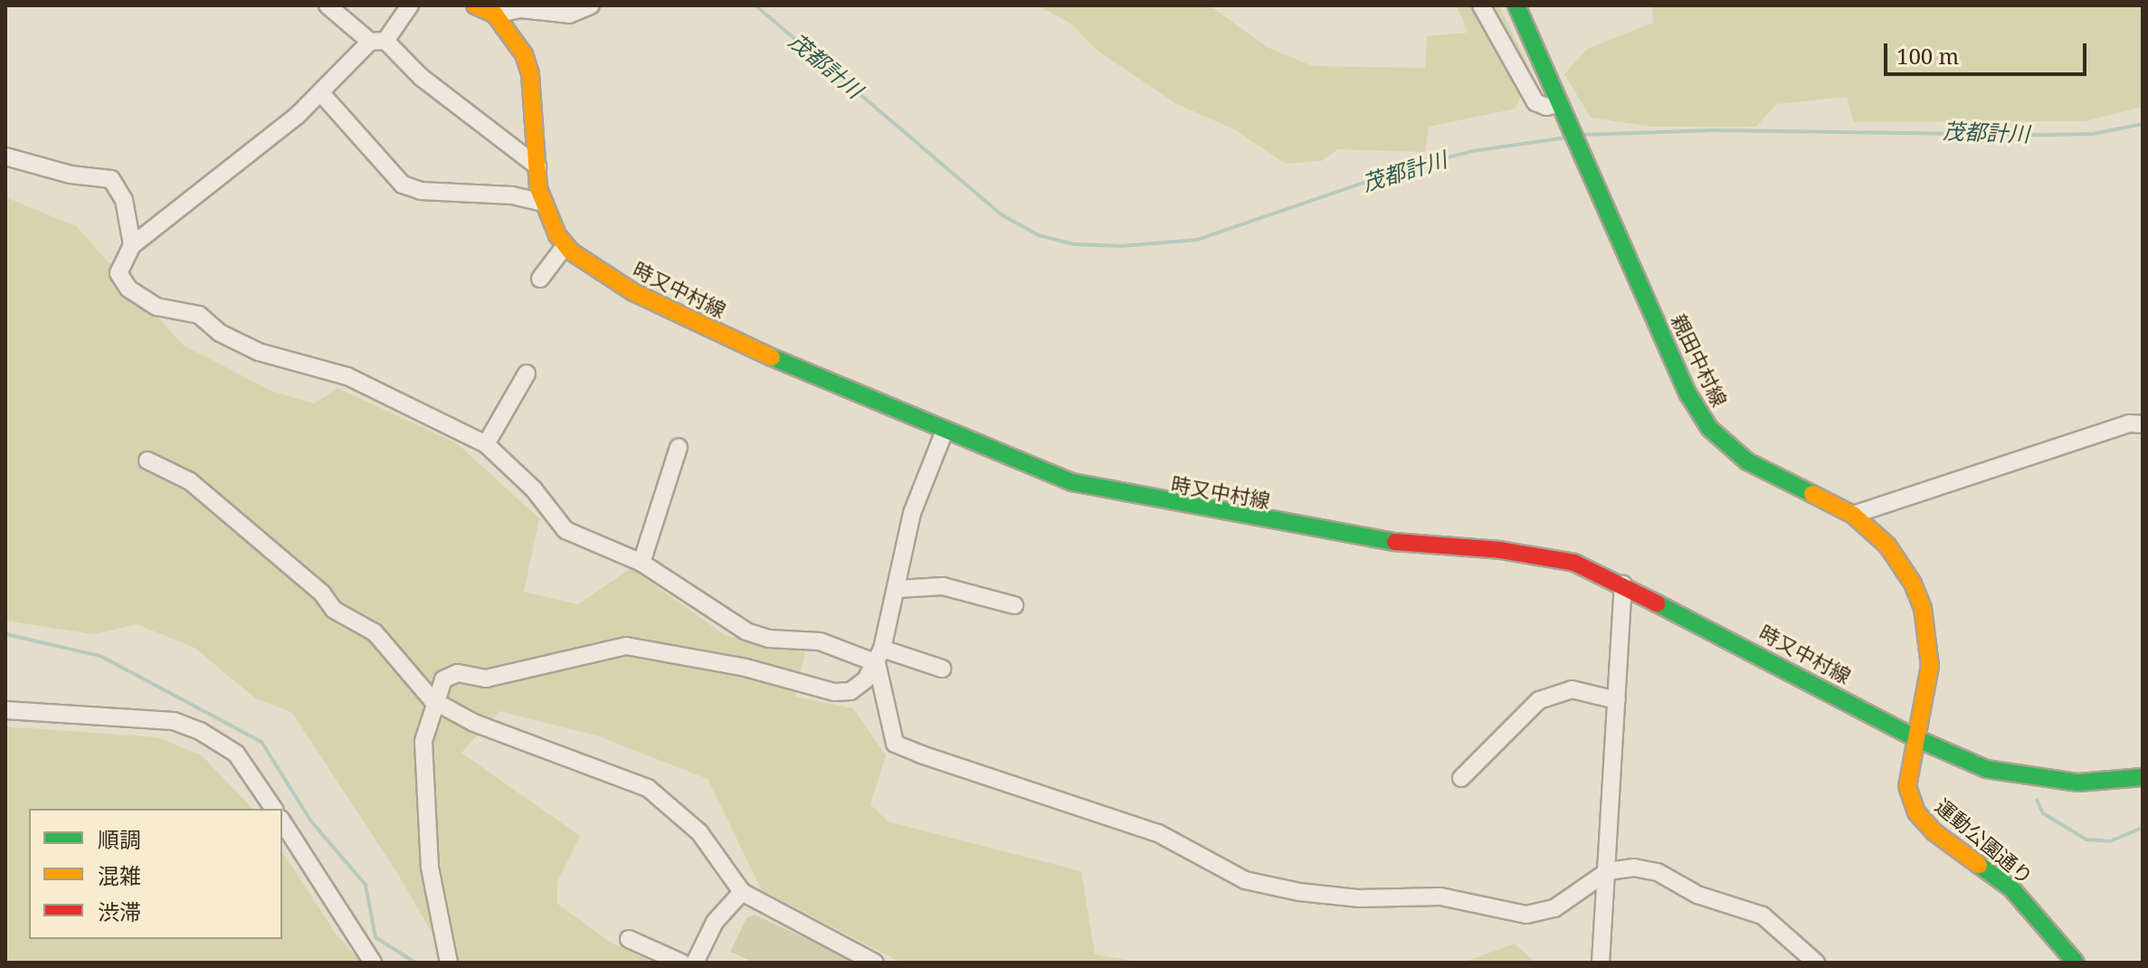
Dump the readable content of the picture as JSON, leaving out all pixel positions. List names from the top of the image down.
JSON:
{
  "streets": {
    "main road": ["時又中村線", "親田中村線", "運動公園通り"]
  },
  "crossings": [
    ["時又中村線", "親田中村線"],
    ["時又中村線", "運動公園通り"],
    ["親田中村線", "運動公園通り"]
  ],
  "water": ["茂都計川"],
  "legend": ["順調", "混雑", "渋滞"],
  "scale_bar": "100 m"
}
